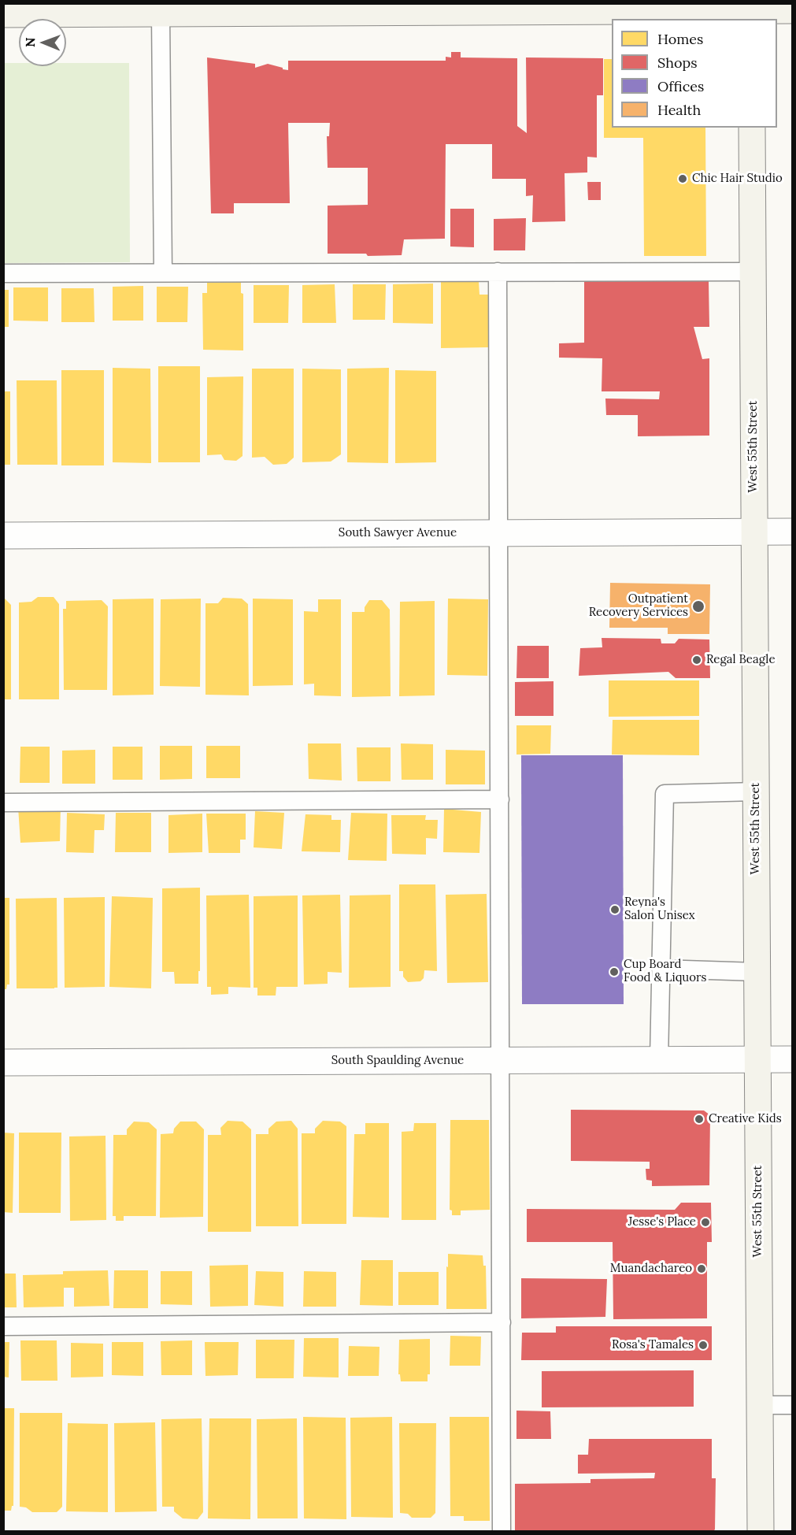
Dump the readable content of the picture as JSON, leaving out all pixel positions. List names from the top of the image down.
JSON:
{
  "streets": {
    "main road": ["West 55th Street"],
    "street": ["South Sawyer Avenue", "South Spaulding Avenue"]
  },
  "crossings": [
    ["West 55th Street", "South Sawyer Avenue"],
    ["West 55th Street", "South Spaulding Avenue"]
  ],
  "places": [
    "Chic Hair Studio",
    "Outpatient Recovery Services",
    "Regal Beagle",
    "Reyna's Salon Unisex",
    "Cup Board Food & Liquors",
    "Creative Kids",
    "Jesse's Place",
    "Muandachareo",
    "Rosa's Tamales"
  ],
  "legend": [
    "Homes",
    "Shops",
    "Offices",
    "Health"
  ],
  "north": "left"
}
